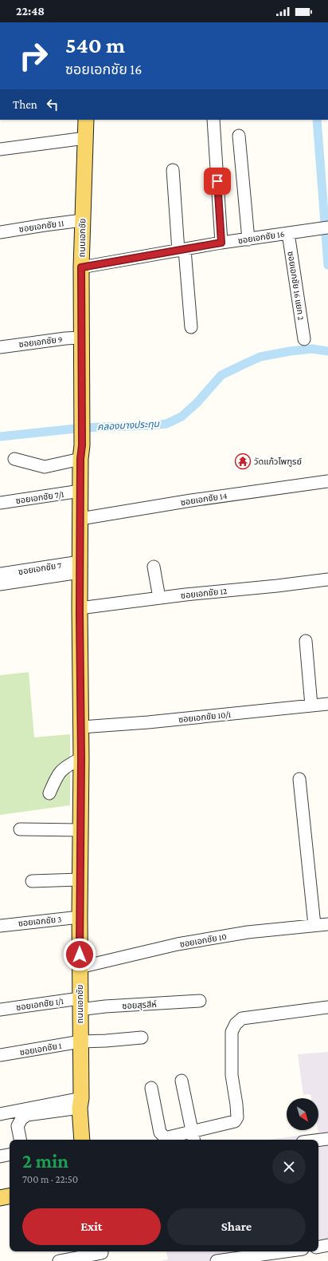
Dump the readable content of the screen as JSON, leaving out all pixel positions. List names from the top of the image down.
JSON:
{
  "streets": {
    "main road": ["ถนนเอกชัย"],
    "street": [
      "ซอยเอกชัย 11",
      "ซอยเอกชัย 16",
      "ซอยเอกชัย 16 แยก 2",
      "ซอยเอกชัย 9",
      "ซอยเอกชัย 7/1",
      "ซอยเอกชัย 14",
      "ซอยเอกชัย 7",
      "ซอยเอกชัย 12",
      "ซอยเอกชัย 10/1",
      "ซอยเอกชัย 3",
      "ซอยเอกชัย 10",
      "ซอยเอกชัย 1/1",
      "ซอยสุรสีห์",
      "ซอยเอกชัย 1"
    ]
  },
  "crossings": [
    ["ซอยเอกชัย 11", "ถนนเอกชัย"],
    ["ซอยเอกชัย 16", "ถนนเอกชัย"],
    ["ซอยเอกชัย 16", "ซอยเอกชัย 16 แยก 2"],
    ["ถนนเอกชัย", "ซอยเอกชัย 9"],
    ["ถนนเอกชัย", "ซอยเอกชัย 7/1"],
    ["ถนนเอกชัย", "ซอยเอกชัย 14"],
    ["ถนนเอกชัย", "ซอยเอกชัย 7"],
    ["ถนนเอกชัย", "ซอยเอกชัย 12"],
    ["ถนนเอกชัย", "ซอยเอกชัย 10/1"],
    ["ถนนเอกชัย", "ซอยเอกชัย 3"],
    ["ถนนเอกชัย", "ซอยเอกชัย 10"],
    ["ถนนเอกชัย", "ซอยเอกชัย 1/1"],
    ["ถนนเอกชัย", "ซอยสุรสีห์"],
    ["ถนนเอกชัย", "ซอยเอกชัย 1"],
    ["ซอยเอกชัย 1/1", "ซอยสุรสีห์"]
  ],
  "water": ["คลองบางประทุน"],
  "places": {
    "temple": ["วัดแก้วไพฑูรย์"]
  },
  "north": "bottom right",
  "page": {
    "status": "22:48",
    "turn": ["540 m", "ซอยเอกชัย 16"],
    "then": "Then",
    "heading": ["2 min", "700 m · 22:50"],
    "buttons": ["Exit", "Share"]
  }
}
